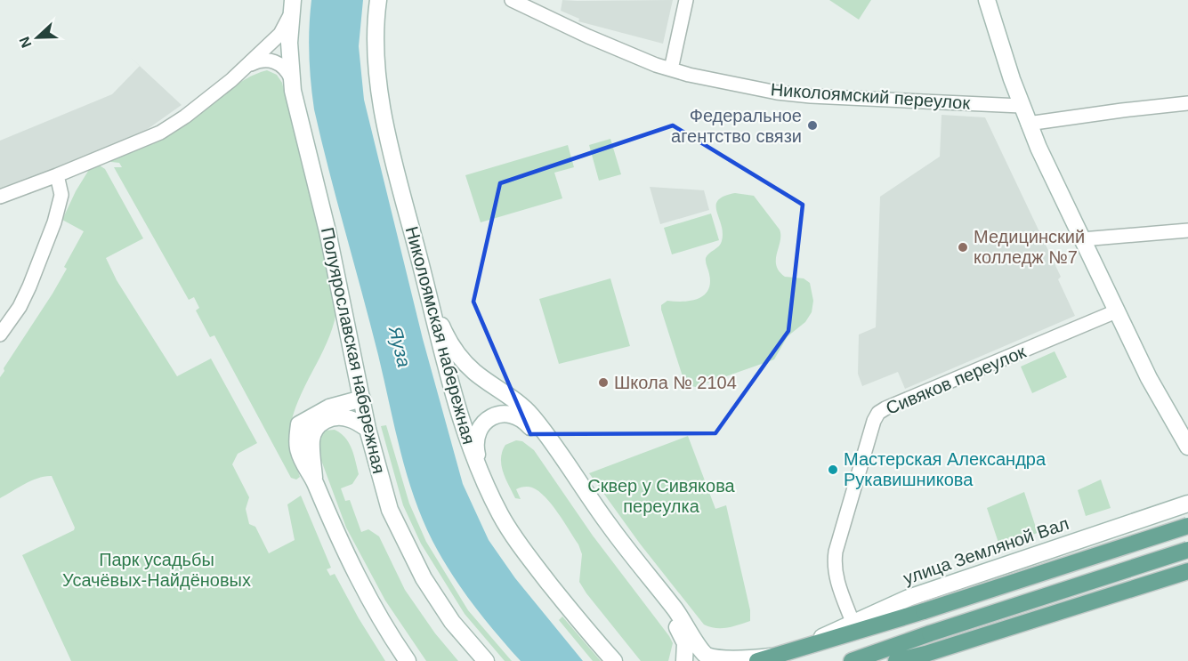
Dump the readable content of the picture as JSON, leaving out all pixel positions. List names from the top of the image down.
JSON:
{
  "streets": {
    "main road": ["Николоямская набережная", "Полуярославская набережная", "улица Земляной Вал"],
    "street": ["Николоямский переулок", "Сивяков переулок"]
  },
  "crossings": [
    ["Сивяков переулок", "улица Земляной Вал"]
  ],
  "water": ["Яуза"],
  "parks": ["Сквер у Сивякова переулка", "Парк усадьбы Усачёвых-Найдёновых"],
  "places": [
    "Федеральное агентство связи",
    "Медицинский колледж №7",
    "Школа № 2104",
    "Мастерская Александра Рукавишникова"
  ],
  "north": "left"
}
